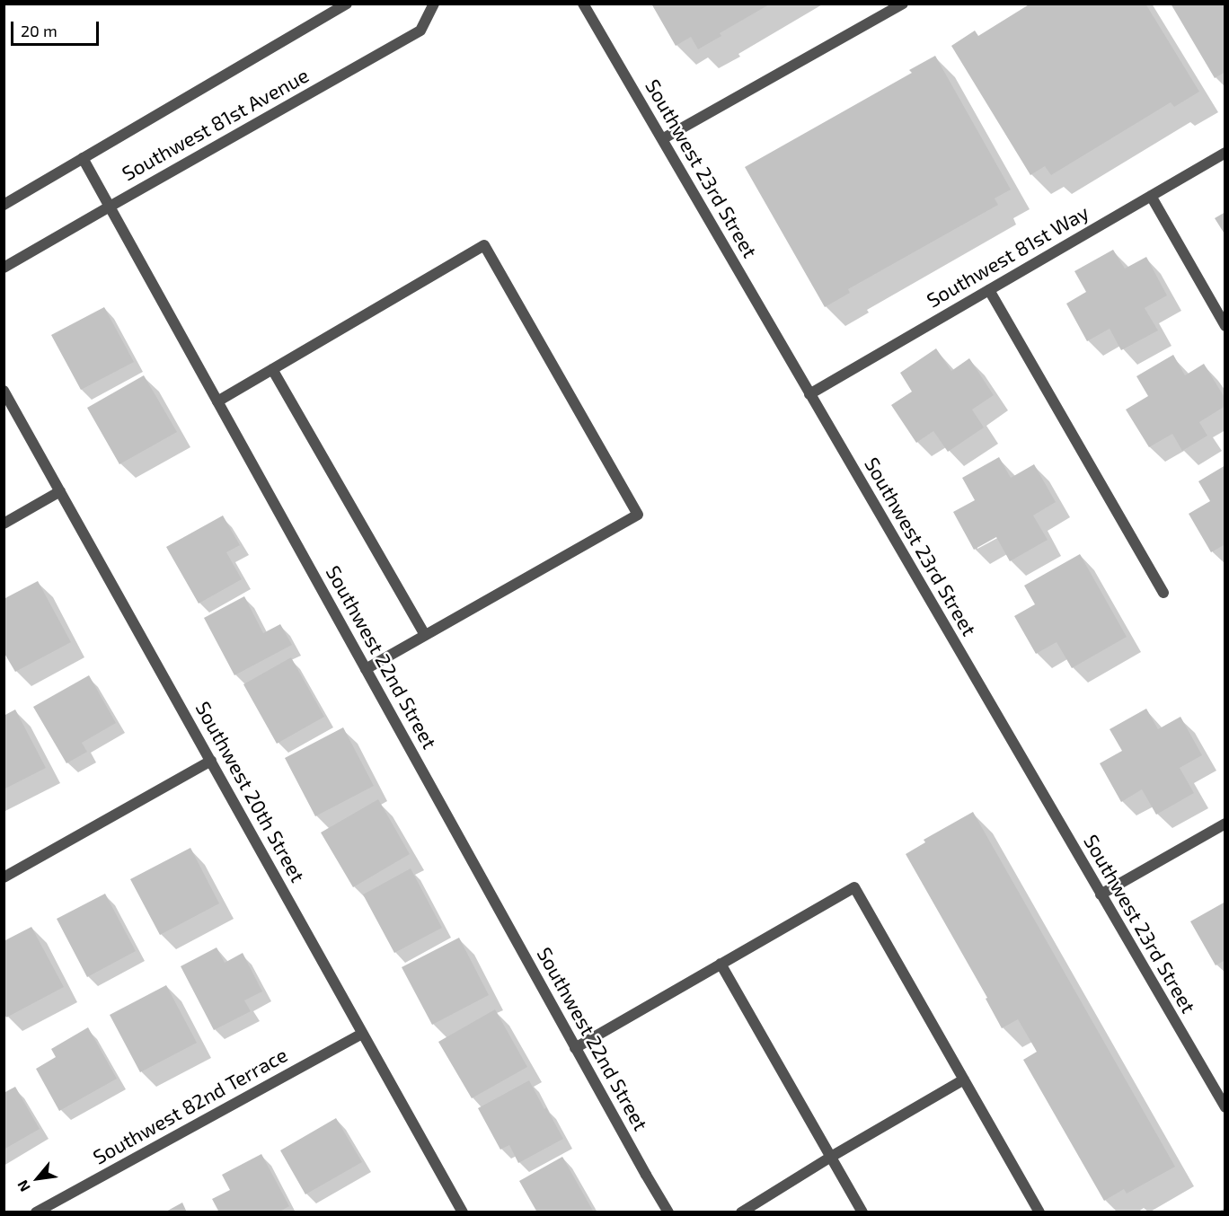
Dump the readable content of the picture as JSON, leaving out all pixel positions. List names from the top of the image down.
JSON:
{
  "streets": {
    "street": [
      "Southwest 81st Avenue",
      "Southwest 23rd Street",
      "Southwest 81st Way",
      "Southwest 22nd Street",
      "Southwest 20th Street",
      "Southwest 82nd Terrace"
    ]
  },
  "crossings": [
    ["Southwest 81st Avenue", "Southwest 22nd Street"],
    ["Southwest 23rd Street", "Southwest 81st Way"],
    ["Southwest 20th Street", "Southwest 82nd Terrace"]
  ],
  "scale_bar": "20 m",
  "north": "bottom left"
}
